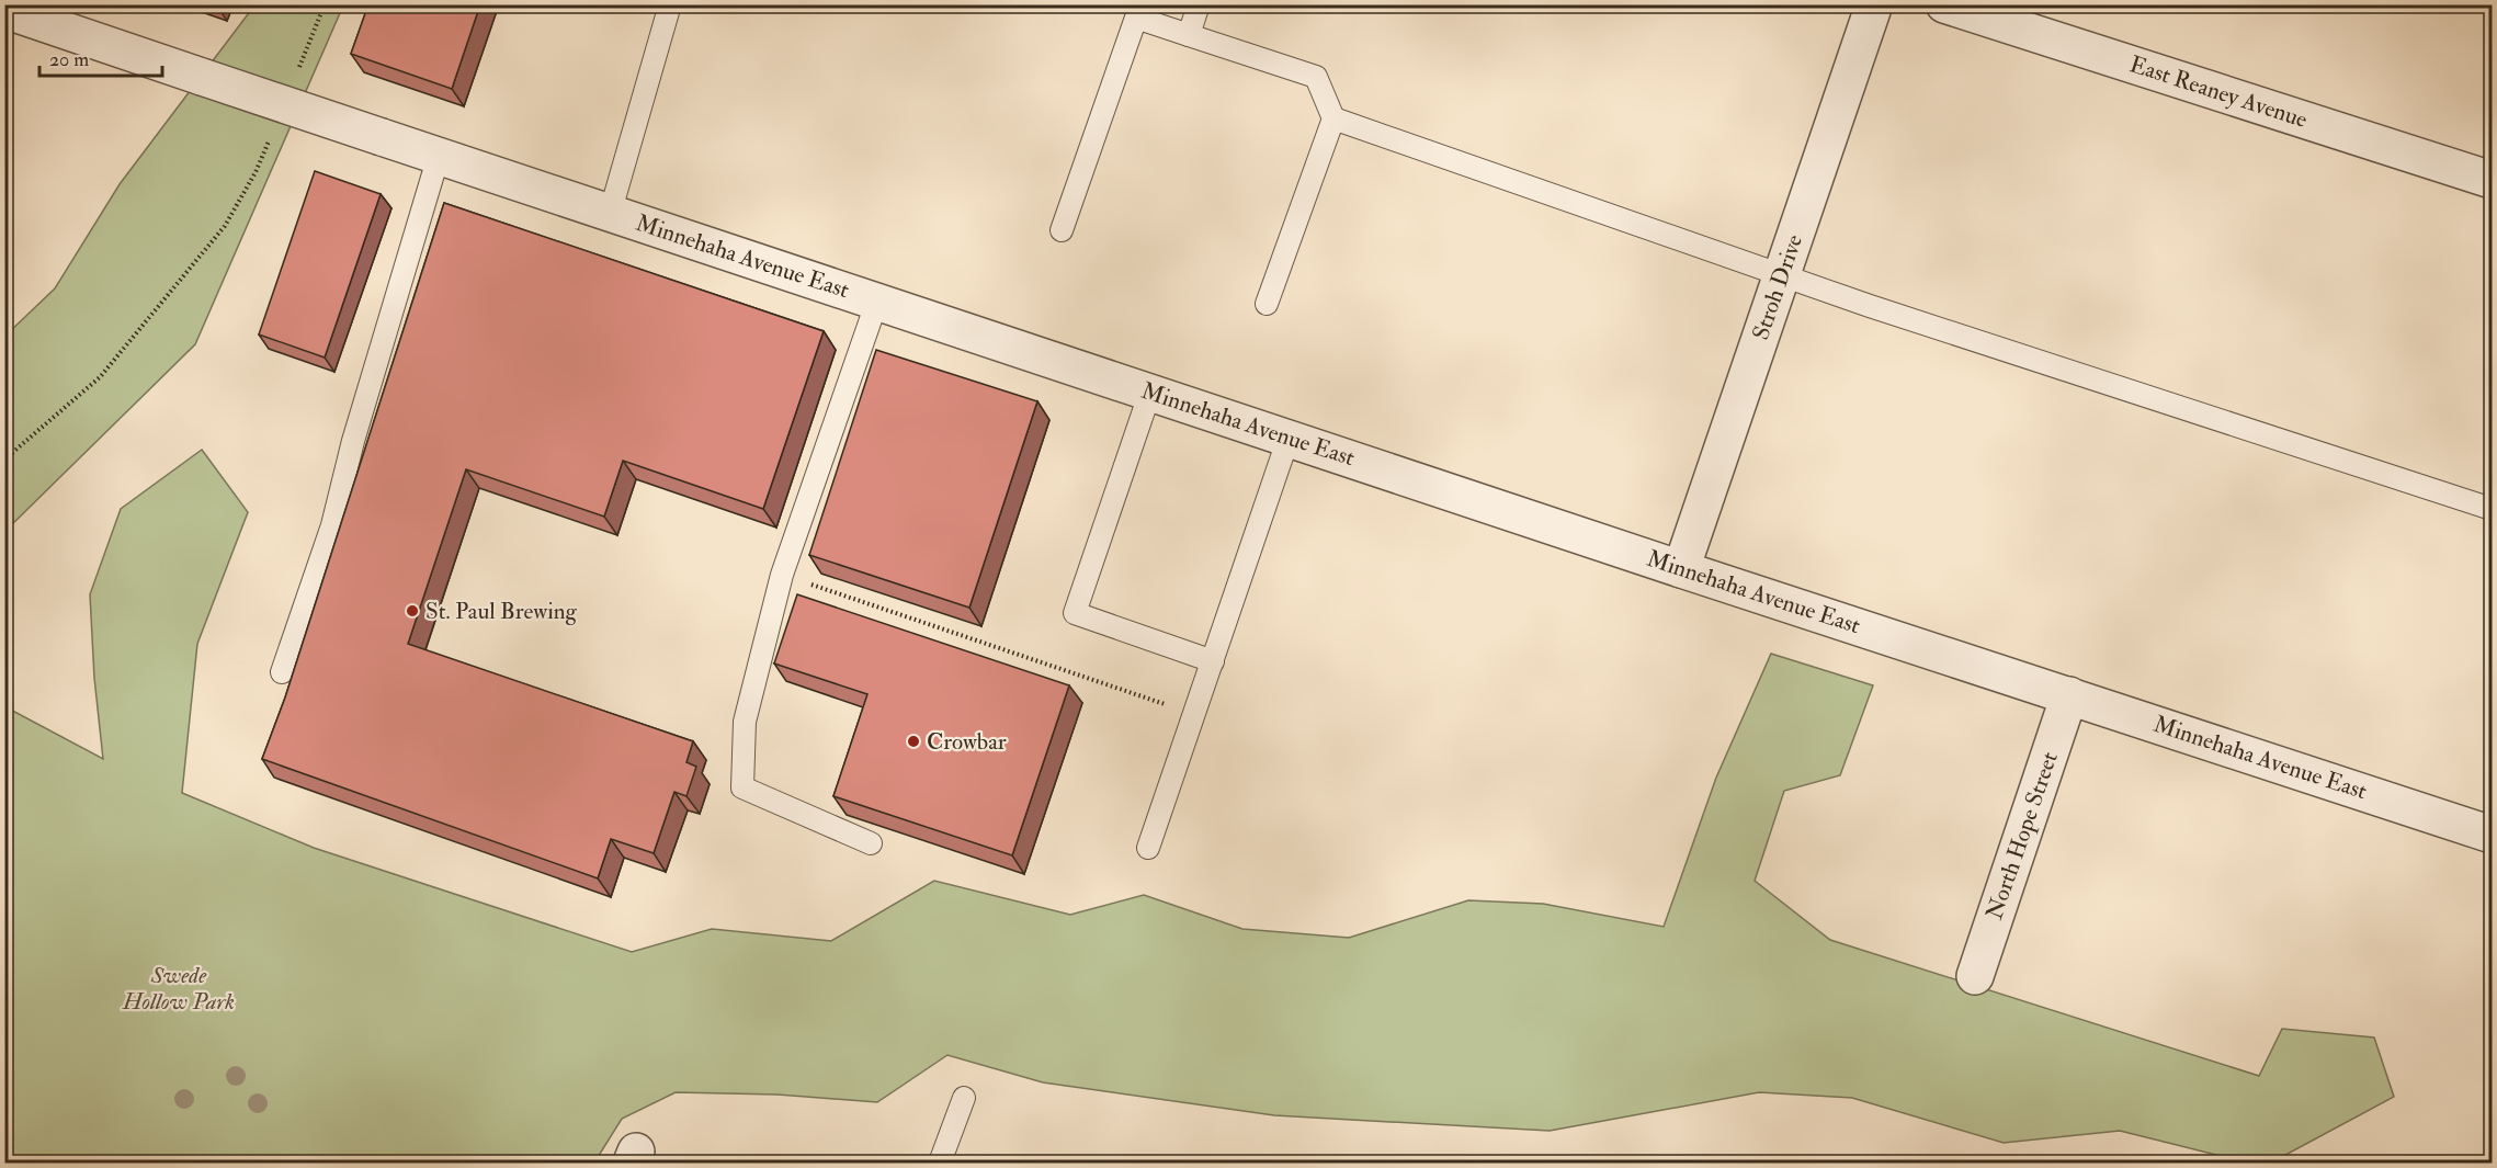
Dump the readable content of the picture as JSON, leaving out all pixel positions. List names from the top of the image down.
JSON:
{
  "streets": {
    "street": [
      "East Reaney Avenue",
      "Minnehaha Avenue East",
      "Stroh Drive",
      "North Hope Street"
    ]
  },
  "crossings": [
    ["Minnehaha Avenue East", "Stroh Drive"],
    ["Minnehaha Avenue East", "North Hope Street"]
  ],
  "parks": ["Swede Hollow Park"],
  "places": ["St. Paul Brewing", "Crowbar"],
  "scale_bar": "20 m"
}
